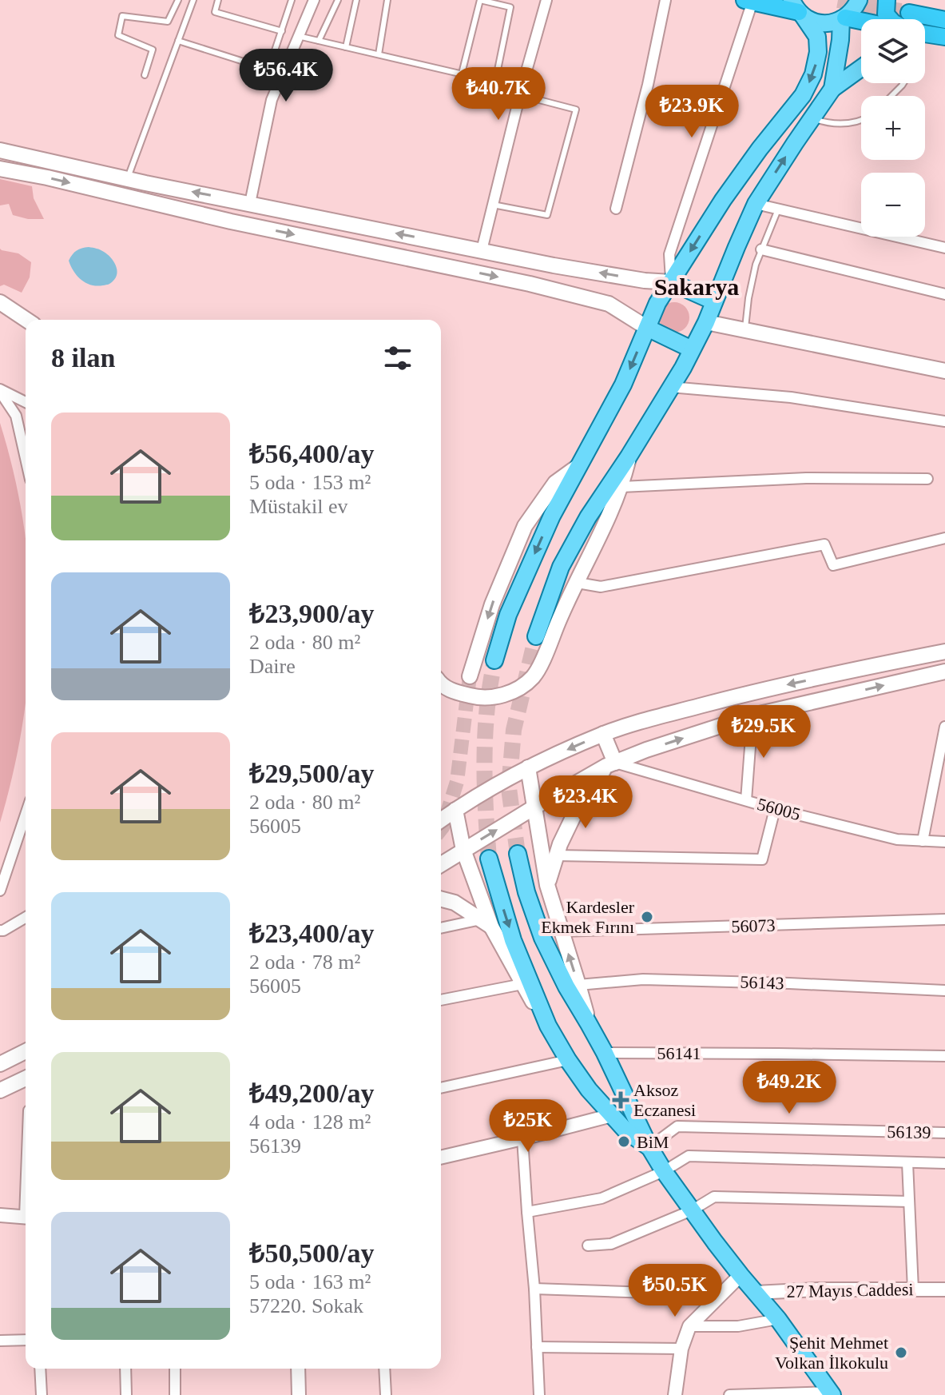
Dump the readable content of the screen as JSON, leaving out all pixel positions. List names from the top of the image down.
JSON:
{
  "streets": {
    "street": [
      "56005",
      "56073",
      "56143",
      "56141",
      "56139",
      "27 Mayıs Caddesi"
    ]
  },
  "districts": ["Sakarya"],
  "places": {
    "other": ["Kardesler Ekmek Fırını", "BiM", "Şehit Mehmet Volkan İlkokulu"],
    "health": ["Aksoz Eczanesi"]
  },
  "page": {
    "map_buttons": ["+", "−"],
    "price": [
      "₺56.4K",
      "₺40.7K",
      "₺23.9K",
      "₺29.5K",
      "₺23.4K",
      "₺49.2K",
      "₺25K",
      "₺50.5K"
    ],
    "heading": "8 ilan",
    "list": [
      {
        "name": "₺56,400/ay",
        "note": "5 oda · 153 m² · Müstakil ev"
      },
      {
        "name": "₺23,900/ay",
        "note": "2 oda · 80 m² · Daire"
      },
      {
        "name": "₺29,500/ay",
        "note": "2 oda · 80 m² · 56005"
      },
      {
        "name": "₺23,400/ay",
        "note": "2 oda · 78 m² · 56005"
      },
      {
        "name": "₺49,200/ay",
        "note": "4 oda · 128 m² · 56139"
      },
      {
        "name": "₺50,500/ay",
        "note": "5 oda · 163 m² · 57220. Sokak"
      }
    ]
  }
}
